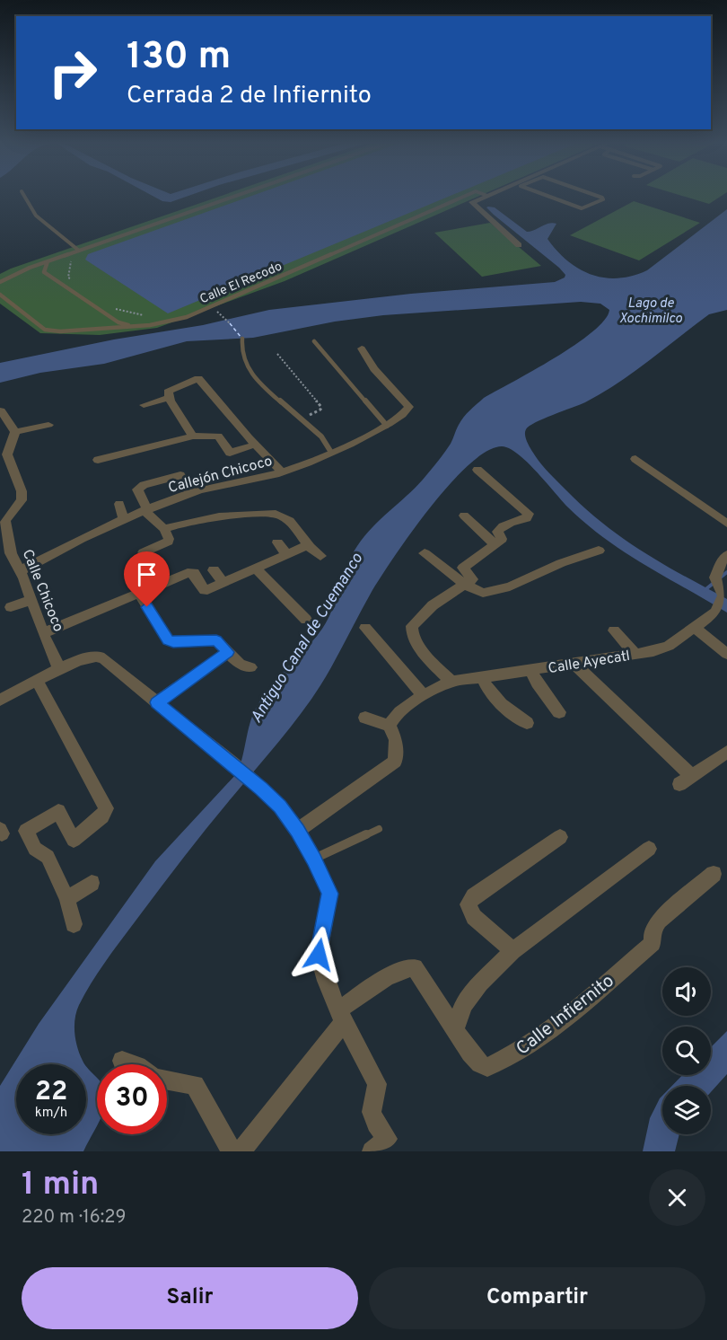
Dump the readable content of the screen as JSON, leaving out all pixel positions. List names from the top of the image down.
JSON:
{
  "streets": {
    "street": [
      "Callejón Chicoco",
      "Calle Chicoco",
      "Calle Ayecatl",
      "Calle Infiernito"
    ],
    "lane": ["Calle El Recodo"]
  },
  "crossings": [
    ["Callejón Chicoco", "Calle Chicoco"]
  ],
  "water": ["Lago de Xochimilco", "Antiguo Canal de Cuemanco"],
  "page": {
    "turn": ["130 m", "Cerrada 2 de Infiernito"],
    "speed": "22 km/h",
    "limit": "30",
    "heading": ["1 min", "220 m · 16:29"],
    "buttons": ["Salir", "Compartir"]
  }
}
